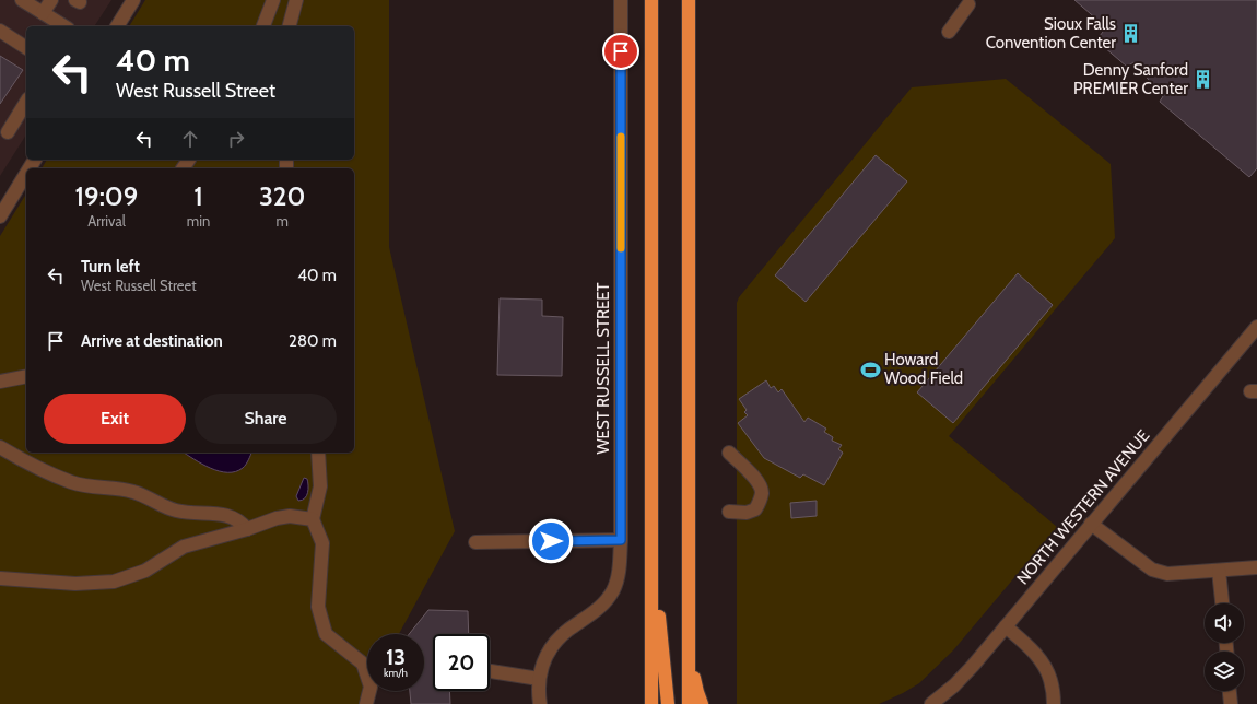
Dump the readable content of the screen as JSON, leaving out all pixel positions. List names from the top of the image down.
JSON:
{
  "streets": {
    "street": ["WEST RUSSELL STREET", "NORTH WESTERN AVENUE"]
  },
  "places": {
    "building": ["Sioux Falls Convention Center", "Denny Sanford PREMIER Center"],
    "sports": ["Howard Wood Field"]
  },
  "page": {
    "turn": ["40 m", "West Russell Street"],
    "eta": [
      "19:09",
      "Arrival",
      "1",
      "min",
      "320",
      "m"
    ],
    "list": [
      {
        "name": "Turn left",
        "note": "West Russell Street",
        "value": "40 m"
      },
      {
        "name": "Arrive at destination",
        "value": "280 m"
      }
    ],
    "buttons": ["Exit", "Share"],
    "speed": "13 km/h",
    "limit": "20"
  }
}
